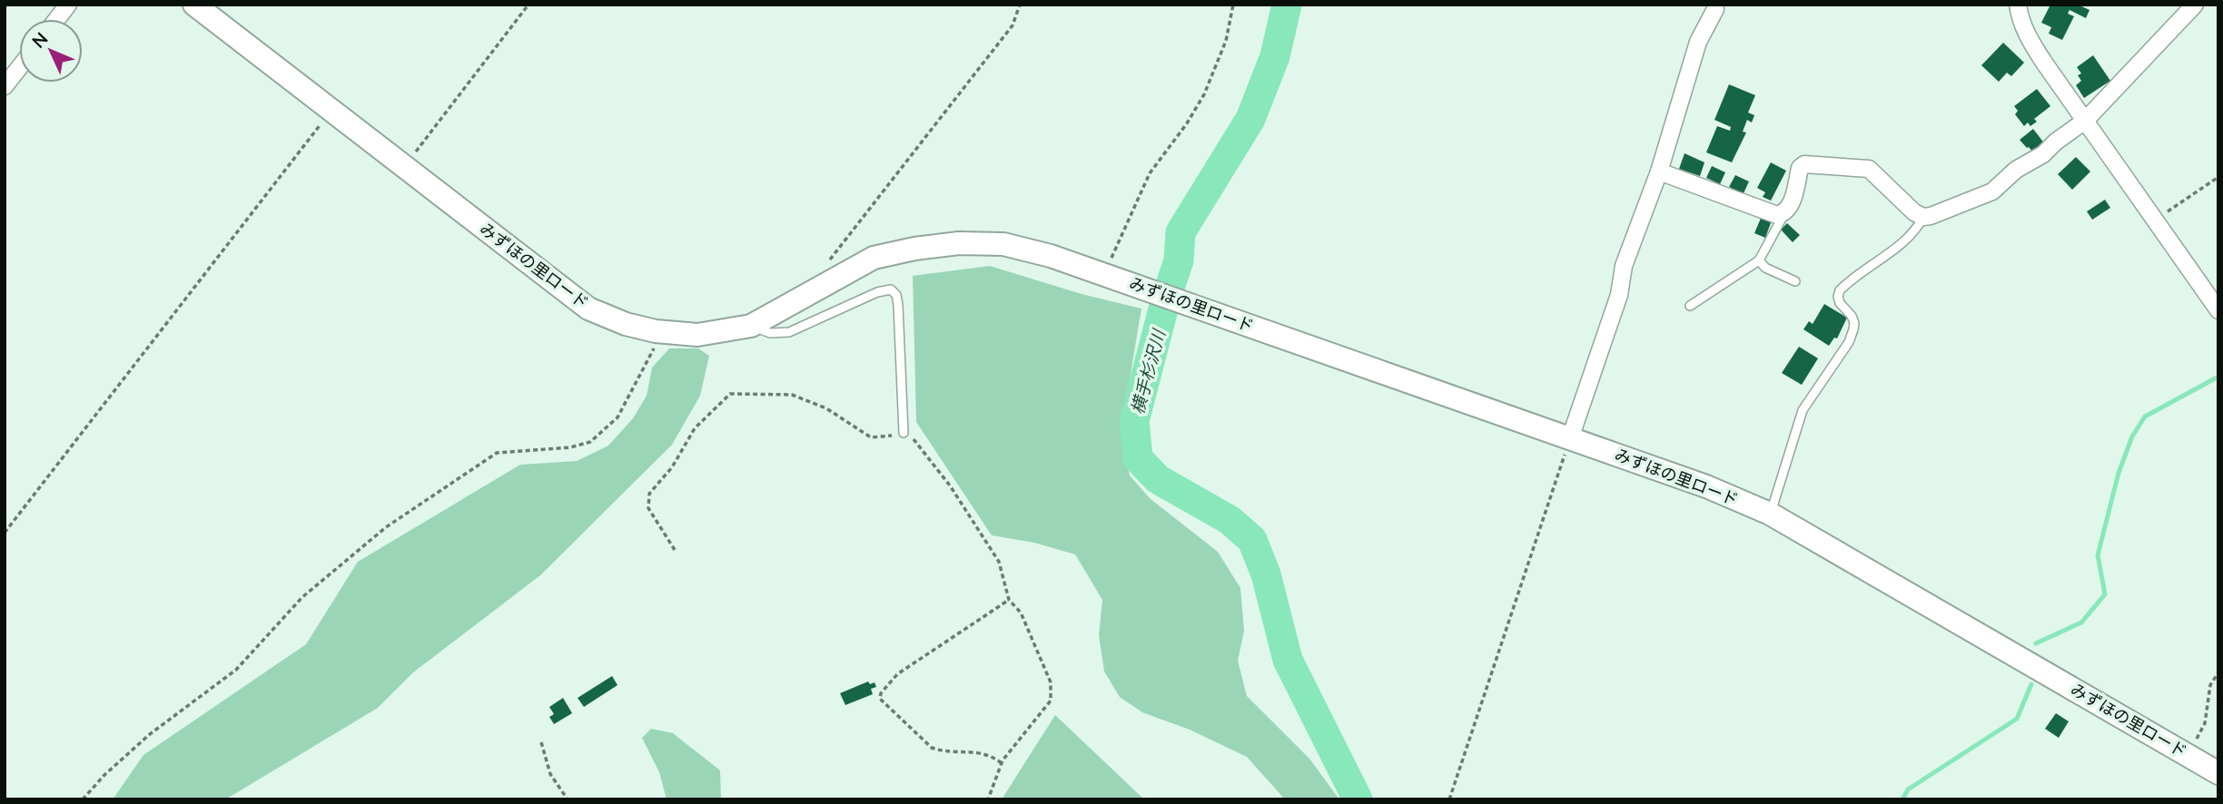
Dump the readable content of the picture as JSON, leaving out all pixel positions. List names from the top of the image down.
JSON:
{
  "streets": {
    "street": ["みずほの里ロード"]
  },
  "water": ["横手杉沢川"],
  "north": "top left"
}
